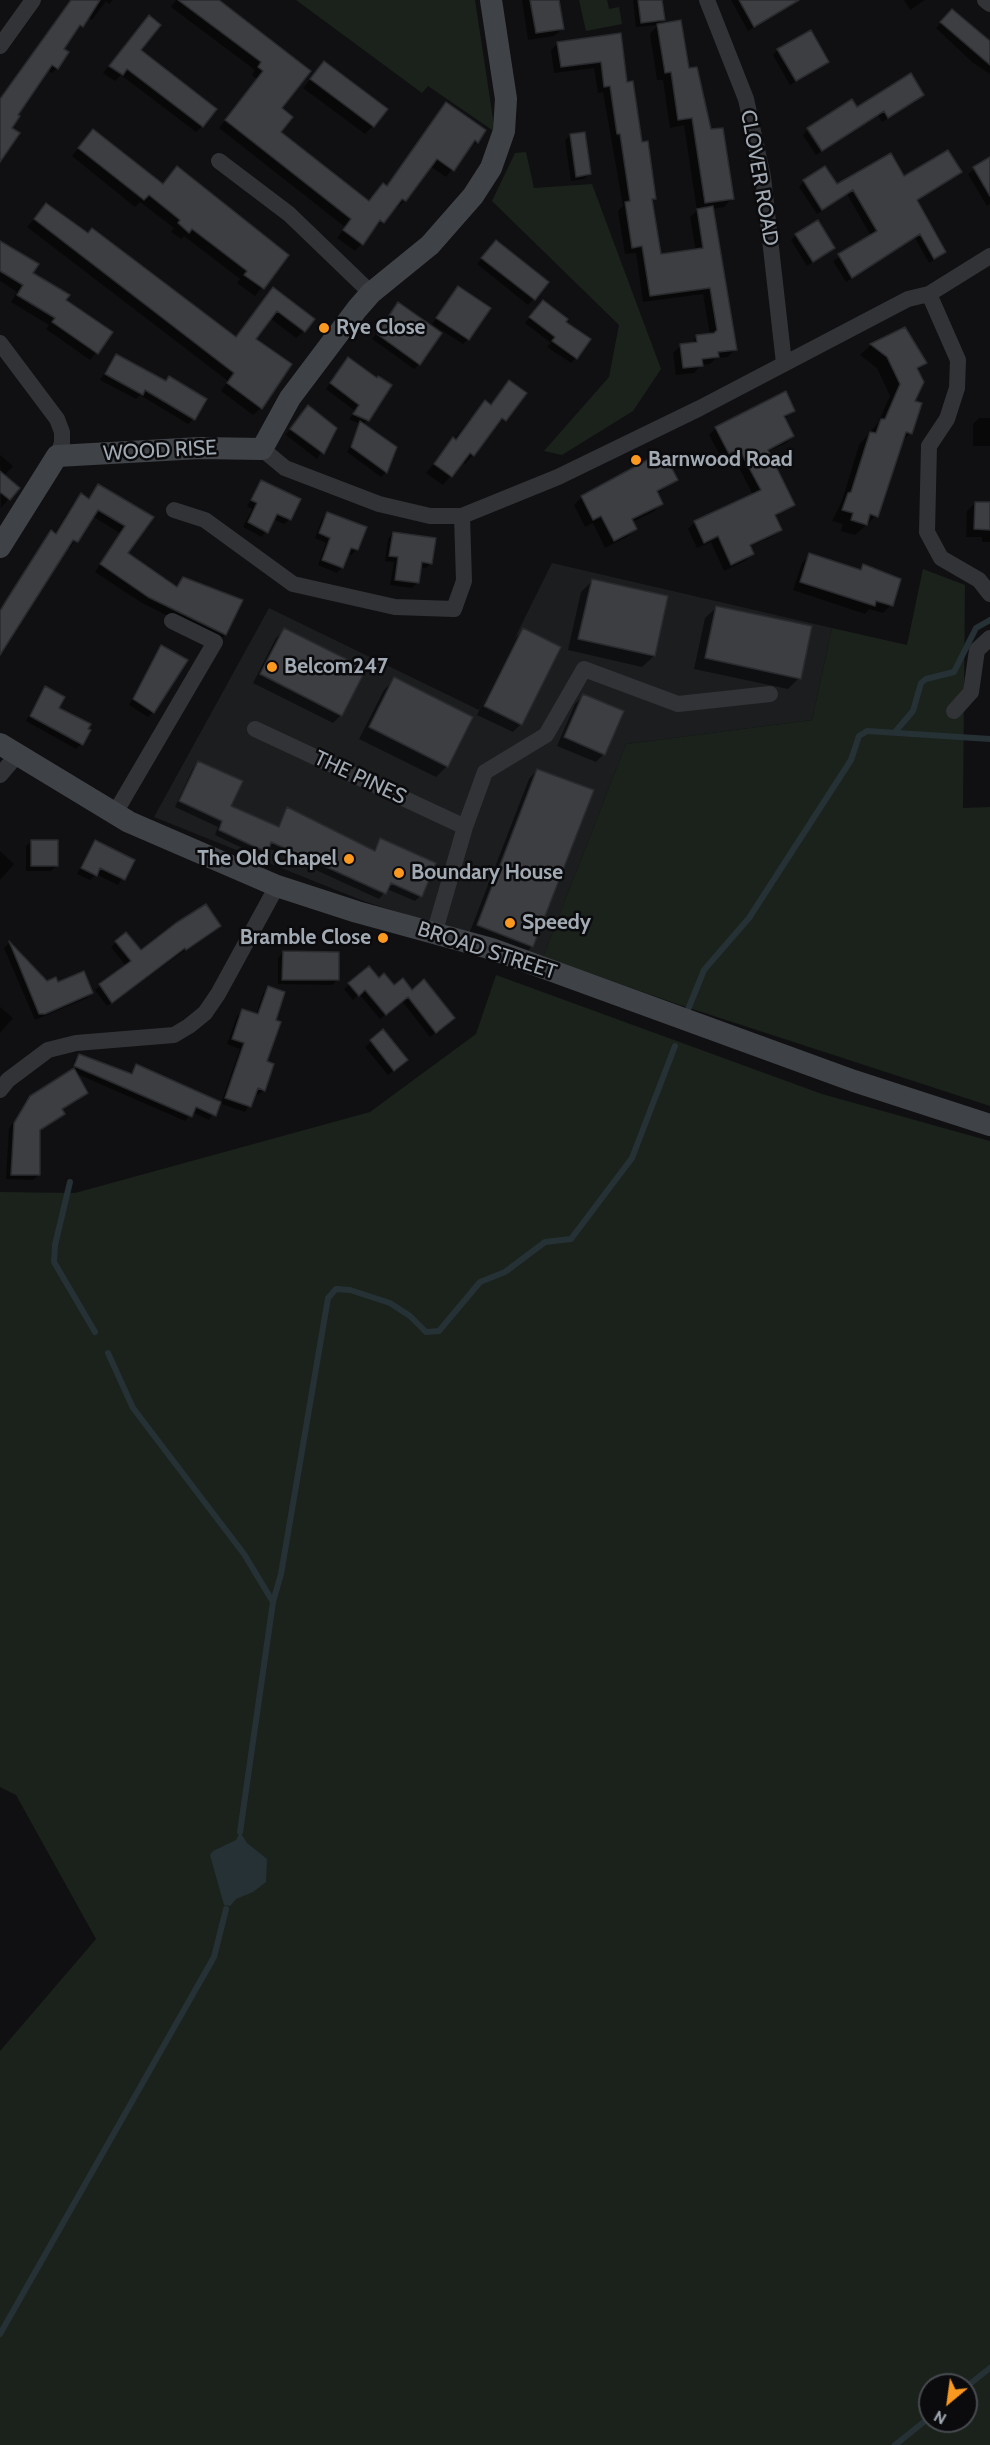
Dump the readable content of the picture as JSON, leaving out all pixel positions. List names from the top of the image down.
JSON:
{
  "streets": {
    "street": [
      "CLOVER ROAD",
      "WOOD RISE",
      "THE PINES",
      "BROAD STREET"
    ]
  },
  "places": [
    "Rye Close",
    "Barnwood Road",
    "Belcom247",
    "The Old Chapel",
    "Boundary House",
    "Speedy",
    "Bramble Close"
  ],
  "north": "bottom left"
}
